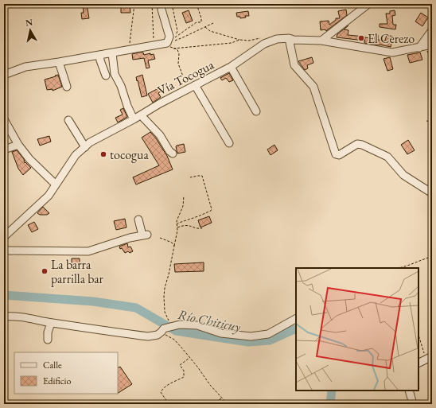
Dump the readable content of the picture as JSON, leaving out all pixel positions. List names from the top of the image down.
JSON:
{
  "streets": {
    "street": ["Vía Tocogua"]
  },
  "water": ["Río Chiticuy"],
  "places": ["El Cerezo", "tocogua", "La barra parrilla bar"],
  "legend": ["Calle", "Edificio"],
  "north": "top"
}
